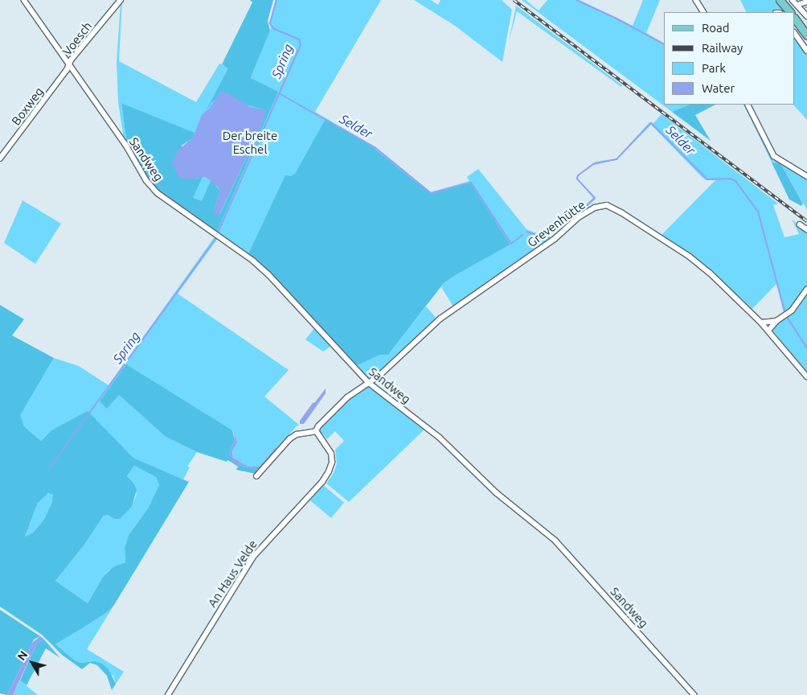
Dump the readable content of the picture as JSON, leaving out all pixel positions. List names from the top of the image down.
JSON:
{
  "streets": {
    "street": [
      "Voesch",
      "Boxweg",
      "Sandweg",
      "Grevenhütte",
      "An Haus Velde"
    ]
  },
  "crossings": [
    ["Voesch", "Boxweg"],
    ["Voesch", "Sandweg"],
    ["Boxweg", "Sandweg"],
    ["Sandweg", "Grevenhütte"]
  ],
  "water": ["Spring", "Selder"],
  "parks": ["Der breite Eschel"],
  "legend": [
    "Road",
    "Railway",
    "Park",
    "Water"
  ],
  "north": "top left"
}
